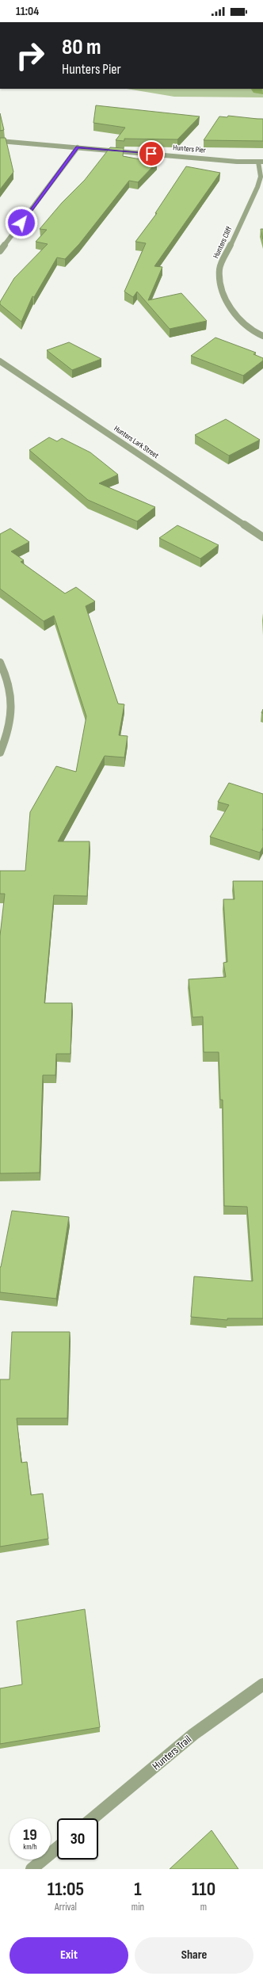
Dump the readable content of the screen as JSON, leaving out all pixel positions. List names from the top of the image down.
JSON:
{
  "streets": {
    "street": [
      "Hunters Pier",
      "Hunters Cliff",
      "Hunters Lark Street",
      "Hunters Trail"
    ]
  },
  "crossings": [
    ["Hunters Pier", "Hunters Cliff"]
  ],
  "page": {
    "status": "11:04",
    "turn": ["80 m", "Hunters Pier"],
    "speed": "19 km/h",
    "limit": "30",
    "eta": [
      "11:05",
      "Arrival",
      "1",
      "min",
      "110",
      "m"
    ],
    "buttons": ["Exit", "Share"]
  }
}
